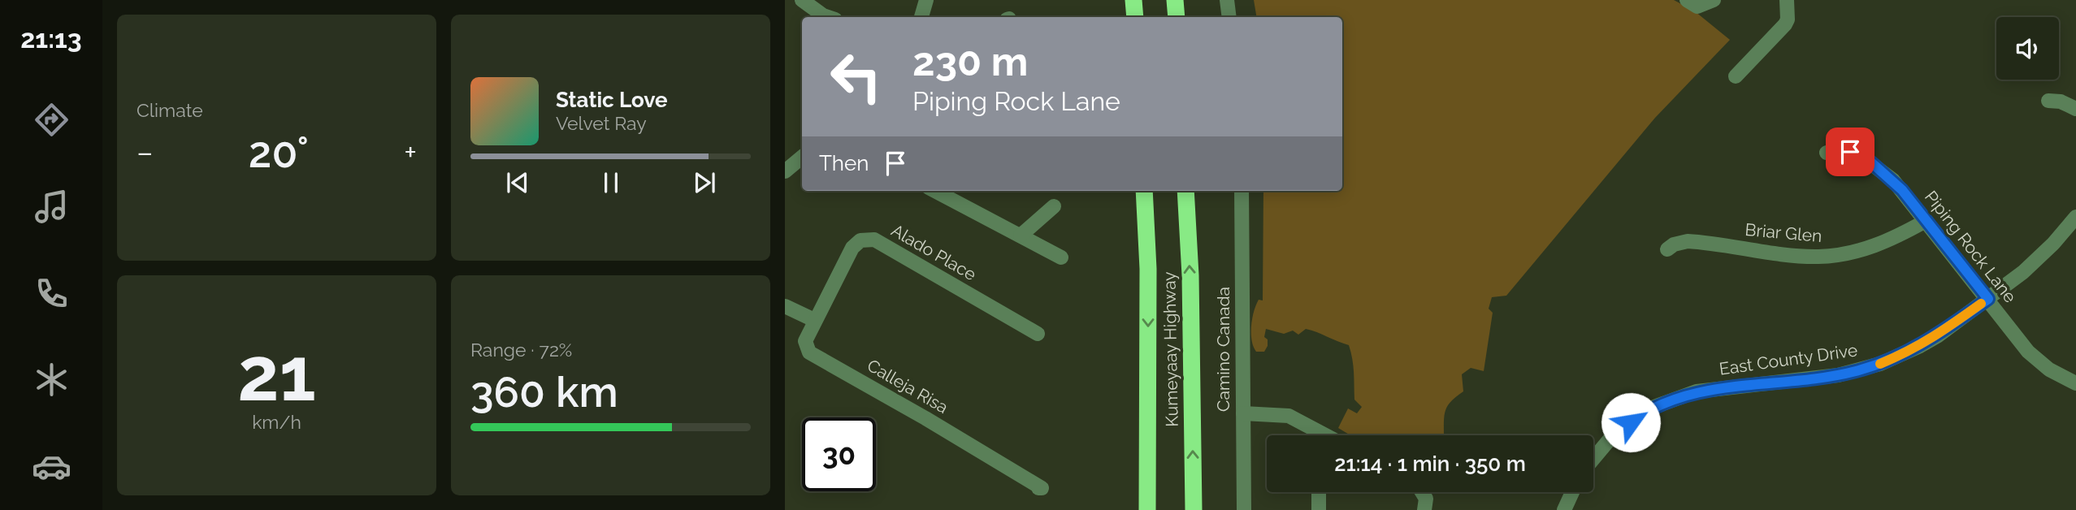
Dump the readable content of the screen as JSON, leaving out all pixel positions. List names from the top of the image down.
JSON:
{
  "streets": {
    "highway": ["Kumeyaay Highway"],
    "street": [
      "Briar Glen",
      "Piping Rock Lane",
      "Alado Place",
      "Camino Canada",
      "East County Drive",
      "Calleja Risa"
    ]
  },
  "crossings": [
    ["Briar Glen", "Piping Rock Lane"],
    ["Piping Rock Lane", "East County Drive"],
    ["Alado Place", "Calleja Risa"]
  ],
  "page": {
    "tabs": "21:13",
    "tile": [
      "Climate",
      ["21", "km/h"],
      ["Range · 72%", "360 km"]
    ],
    "turn": ["230 m", "Piping Rock Lane"],
    "song": ["Static Love", "Velvet Ray"],
    "heat": ["−", "20°", "+"],
    "then": "Then",
    "limit": "30",
    "trip": "21:14 · 1 min · 350 m"
  }
}
